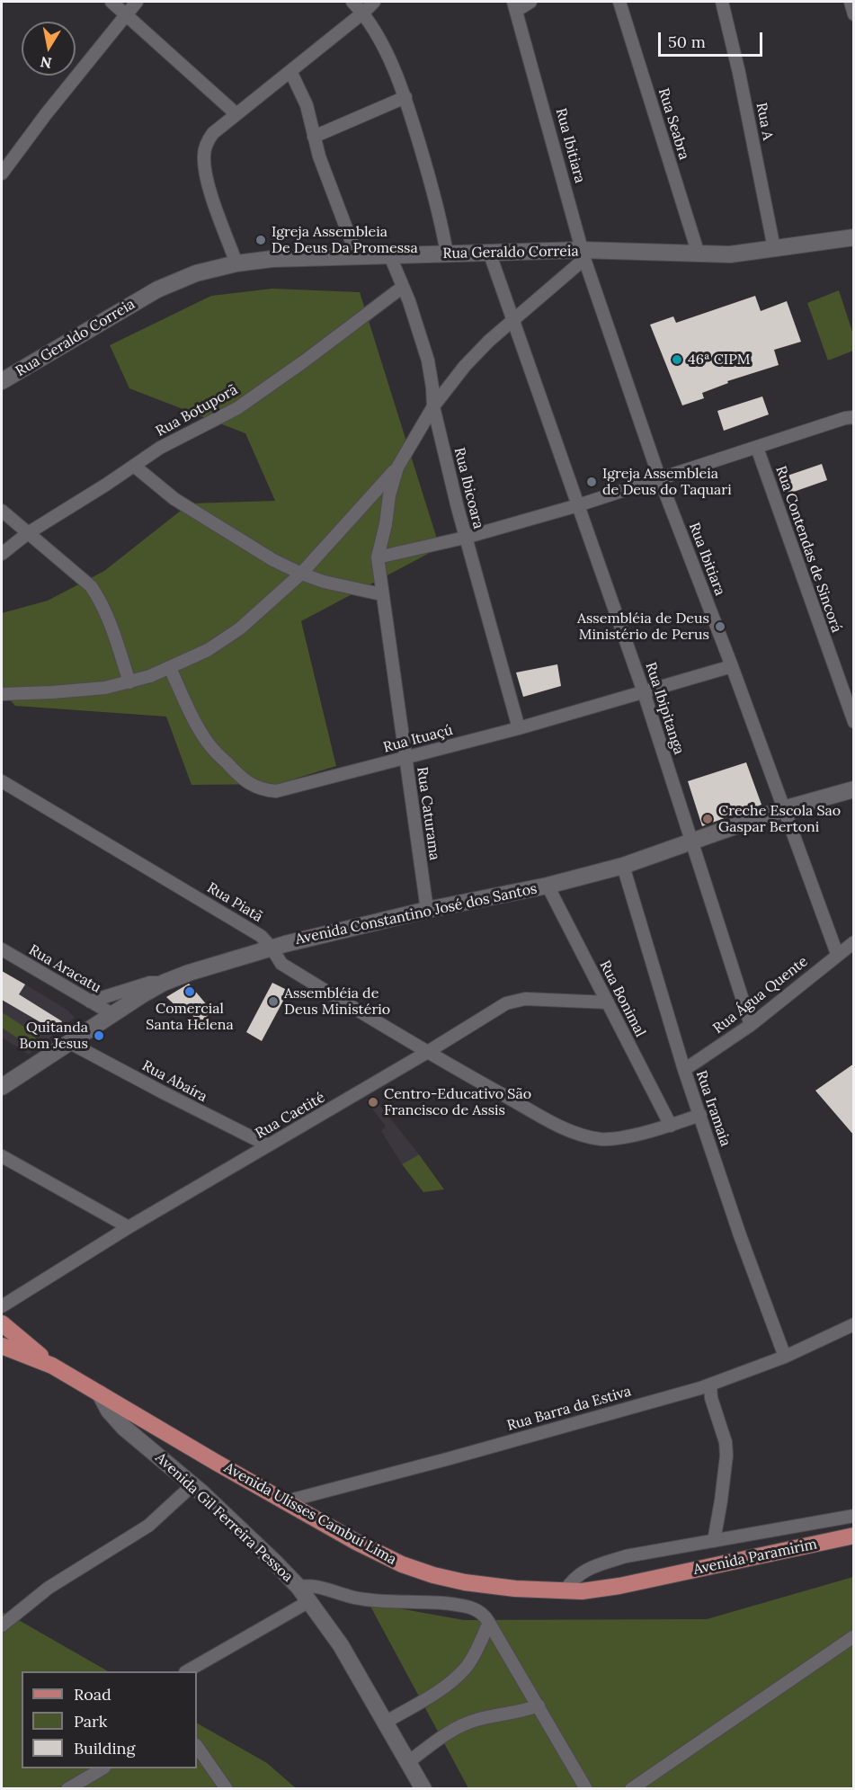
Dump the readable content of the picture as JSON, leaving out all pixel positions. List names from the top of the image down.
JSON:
{
  "streets": {
    "main road": ["Avenida Ulisses Cambuí Lima", "Avenida Paramirim"],
    "street": [
      "Rua A",
      "Rua Seabra",
      "Rua Ibitiara",
      "Rua Geraldo Correia",
      "Rua Botuporã",
      "Rua Ibicoara",
      "Rua Contendas de Sincorá",
      "Rua Ibipitanga",
      "Rua Ituaçú",
      "Rua Caturama",
      "Rua Piatã",
      "Avenida Constantino José dos Santos",
      "Rua Aracatu",
      "Rua Água Quente",
      "Rua Bonimal",
      "Rua Abaíra",
      "Rua Iramaia",
      "Rua Caetité",
      "Rua Barra da Estiva",
      "Avenida Gil Ferreira Pessoa"
    ]
  },
  "crossings": [
    ["Rua A", "Rua Geraldo Correia"],
    ["Rua Seabra", "Rua Geraldo Correia"],
    ["Rua Ibitiara", "Rua Geraldo Correia"],
    ["Rua Ibitiara", "Rua Ituaçú"],
    ["Rua Ibitiara", "Avenida Constantino José dos Santos"],
    ["Rua Ibitiara", "Rua Água Quente"],
    ["Rua Geraldo Correia", "Rua Ibicoara"],
    ["Rua Geraldo Correia", "Rua Ibipitanga"],
    ["Rua Botuporã", "Rua Ibicoara"],
    ["Rua Ibicoara", "Rua Ituaçú"],
    ["Rua Ibipitanga", "Rua Ituaçú"],
    ["Rua Ibipitanga", "Avenida Constantino José dos Santos"],
    ["Rua Ibipitanga", "Rua Água Quente"],
    ["Rua Ituaçú", "Rua Caturama"],
    ["Rua Caturama", "Avenida Constantino José dos Santos"],
    ["Rua Piatã", "Avenida Constantino José dos Santos"],
    ["Rua Piatã", "Rua Bonimal"],
    ["Rua Piatã", "Rua Iramaia"],
    ["Rua Piatã", "Rua Caetité"],
    ["Avenida Constantino José dos Santos", "Rua Aracatu"],
    ["Avenida Constantino José dos Santos", "Rua Bonimal"],
    ["Avenida Constantino José dos Santos", "Rua Abaíra"],
    ["Avenida Constantino José dos Santos", "Rua Iramaia"],
    ["Rua Água Quente", "Rua Iramaia"],
    ["Rua Bonimal", "Rua Caetité"],
    ["Rua Abaíra", "Rua Caetité"],
    ["Rua Iramaia", "Rua Barra da Estiva"],
    ["Rua Barra da Estiva", "Avenida Ulisses Cambuí Lima"],
    ["Avenida Ulisses Cambuí Lima", "Avenida Gil Ferreira Pessoa"],
    ["Avenida Ulisses Cambuí Lima", "Avenida Paramirim"]
  ],
  "places": [
    "Igreja Assembleia De Deus Da Promessa",
    "46ª CIPM",
    "Igreja Assembleia de Deus do Taquari",
    "Assembléia de Deus Ministério de Perus",
    "Creche Escola Sao Gaspar Bertoni",
    "Comercial Santa Helena",
    "Assembléia de Deus Ministério",
    "Quitanda Bom Jesus",
    "Centro-Educativo São Francisco de Assis"
  ],
  "legend": ["Road", "Park", "Building"],
  "scale_bar": "50 m",
  "north": "bottom"
}
